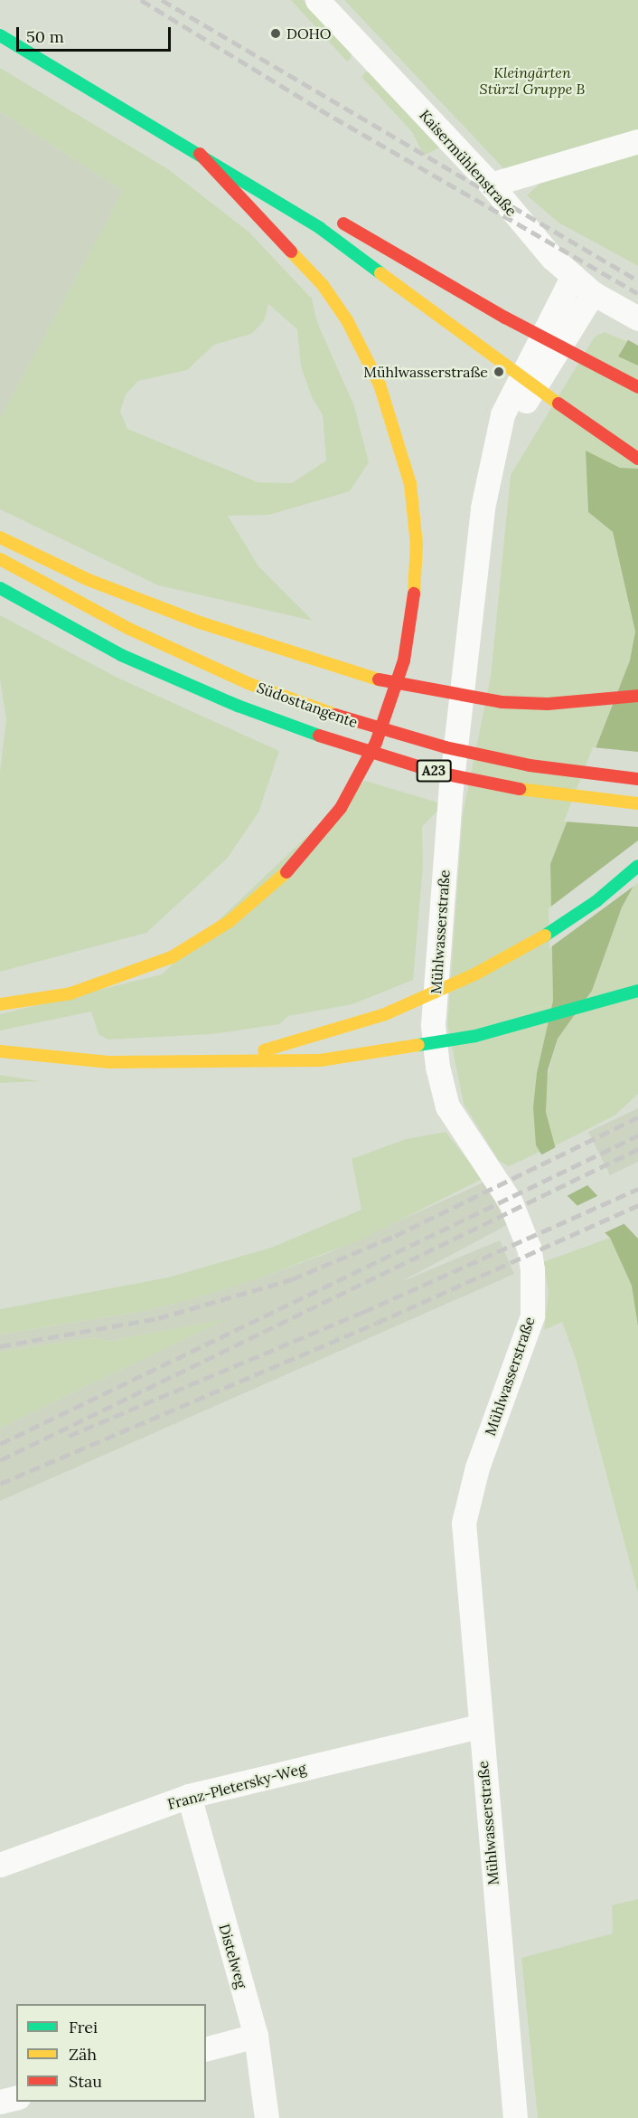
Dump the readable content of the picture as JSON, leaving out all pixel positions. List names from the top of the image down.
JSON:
{
  "streets": {
    "highway": ["Südosttangente", "A23"],
    "street": [
      "Kaisermühlenstraße",
      "Mühlwasserstraße",
      "Franz-Pletersky-Weg",
      "Distelweg"
    ]
  },
  "crossings": [
    ["Kaisermühlenstraße", "Mühlwasserstraße"],
    ["Mühlwasserstraße", "Franz-Pletersky-Weg"],
    ["Franz-Pletersky-Weg", "Distelweg"]
  ],
  "parks": ["Kleingärten Stürzl Gruppe B"],
  "places": ["DOHO", "Mühlwasserstraße"],
  "legend": ["Frei", "Zäh", "Stau"],
  "scale_bar": "50 m"
}
